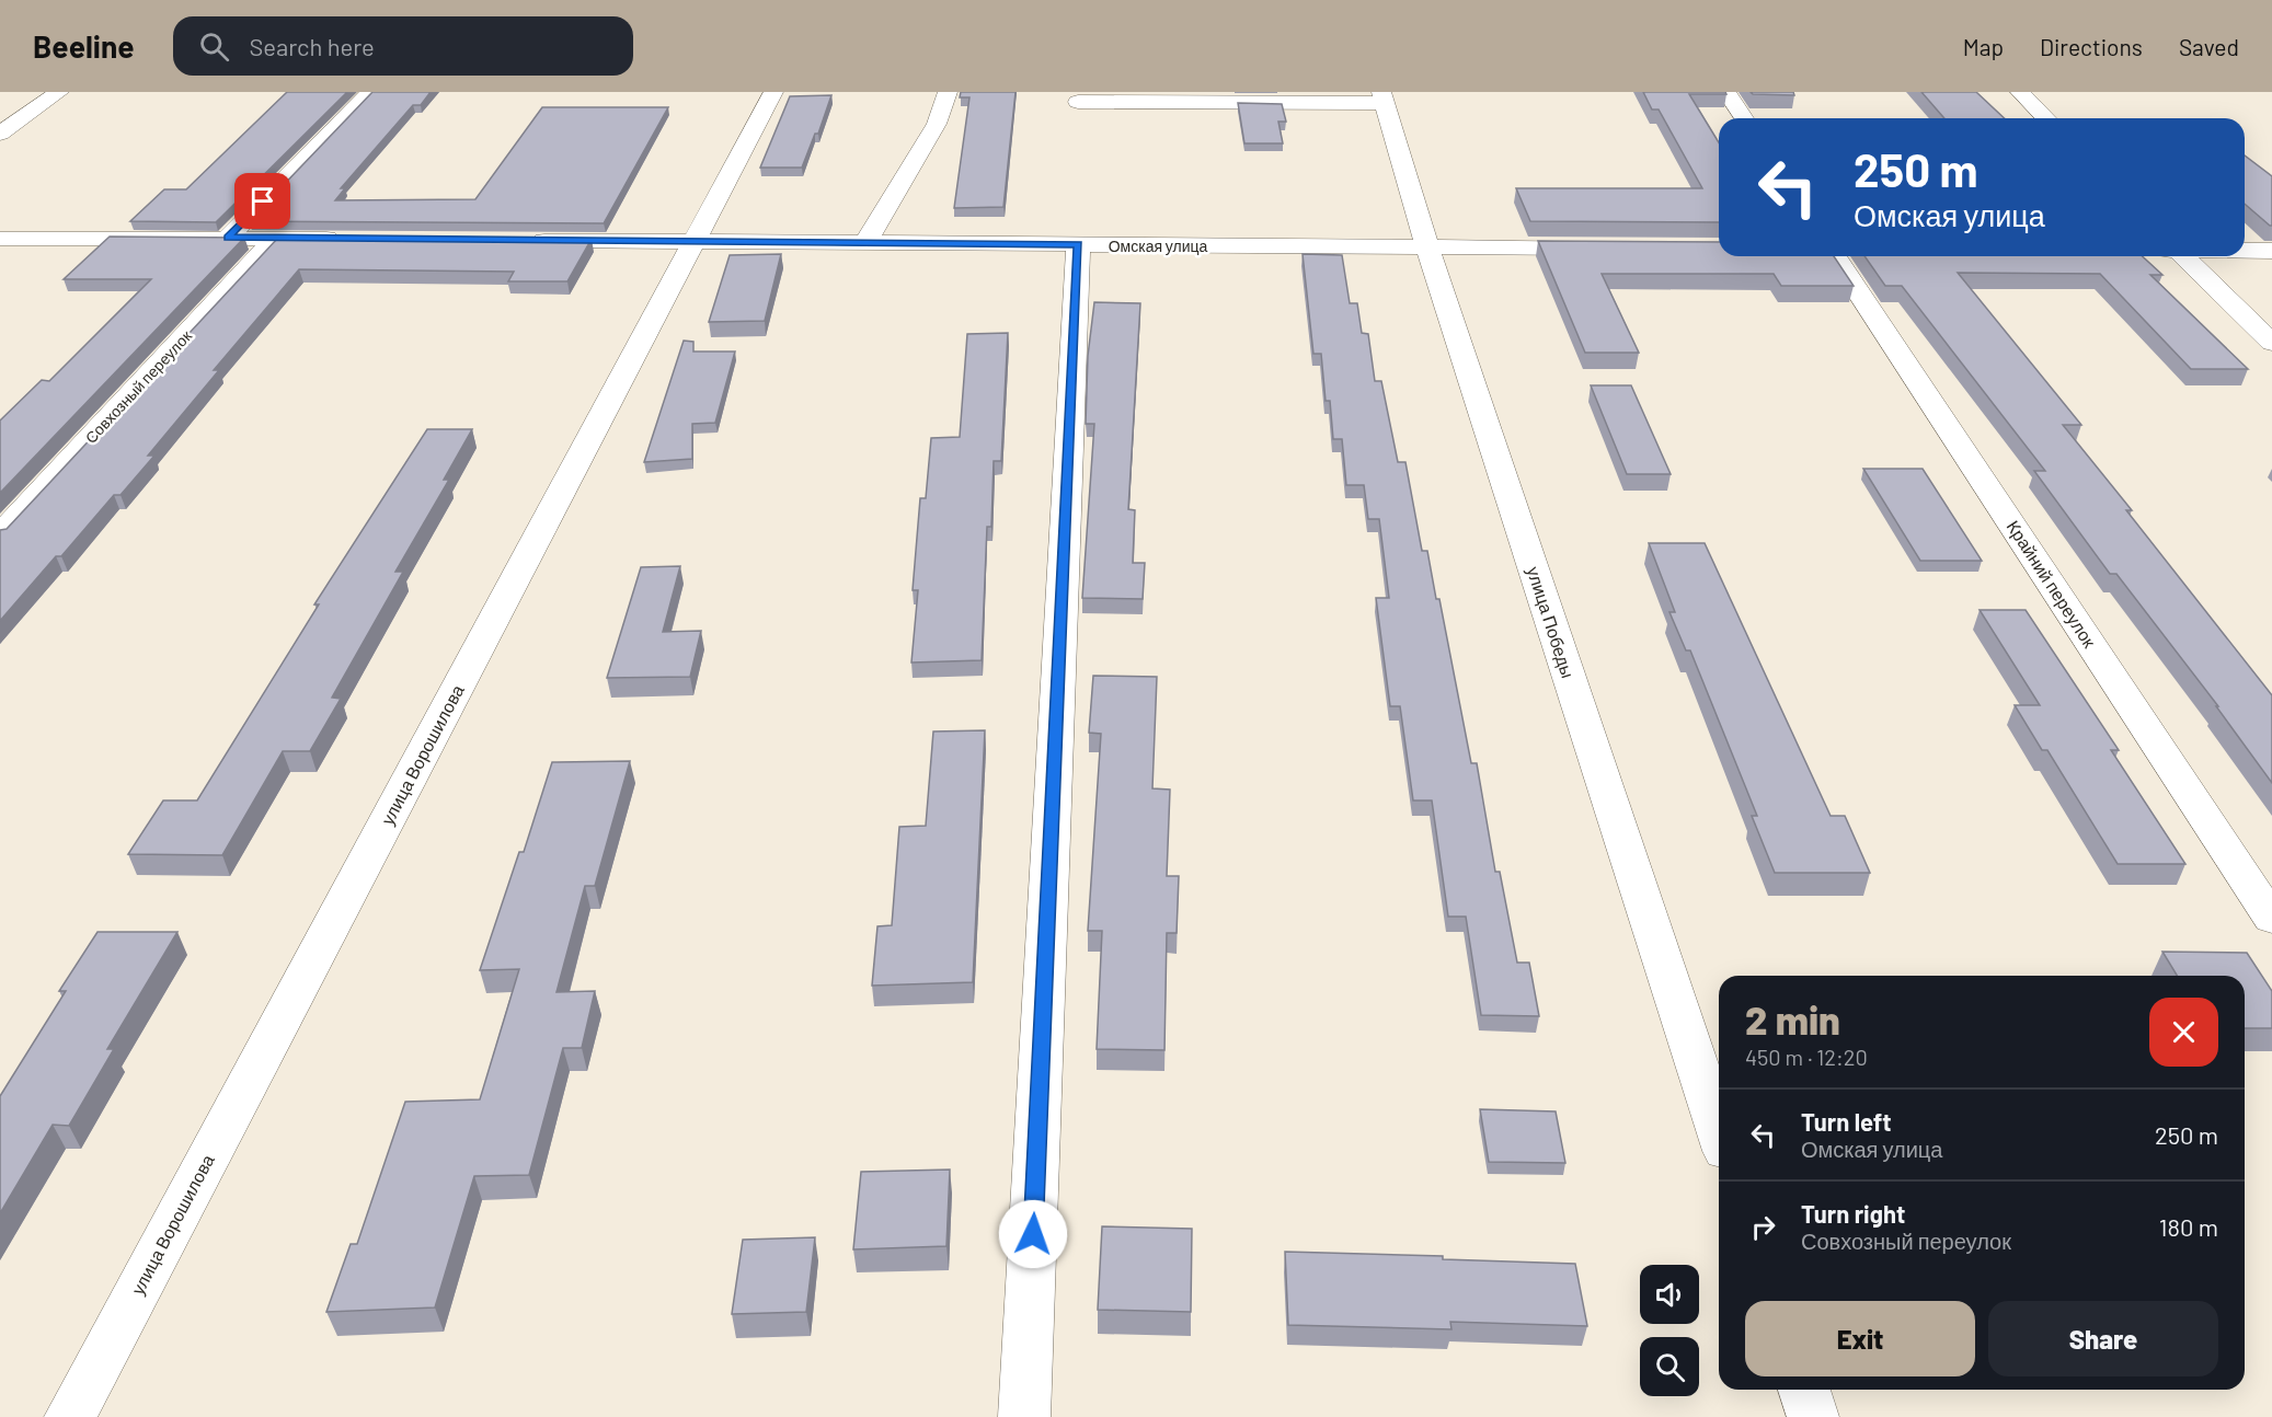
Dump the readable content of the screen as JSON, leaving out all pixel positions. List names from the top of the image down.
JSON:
{
  "streets": {
    "street": [
      "Омская улица",
      "Совхозный переулок",
      "Крайний переулок",
      "улица Победы",
      "улица Ворошилова"
    ]
  },
  "crossings": [
    ["Омская улица", "улица Победы"],
    ["Омская улица", "улица Ворошилова"]
  ],
  "page": {
    "header": "Beeline",
    "search": "Search here",
    "nav": ["Map", "Directions", "Saved"],
    "turn": ["250 m", "Омская улица"],
    "heading": ["2 min", "450 m · 12:20"],
    "list": [
      {
        "name": "Turn left",
        "note": "Омская улица",
        "value": "250 m"
      },
      {
        "name": "Turn right",
        "note": "Совхозный переулок",
        "value": "180 m"
      }
    ],
    "buttons": ["Exit", "Share"]
  }
}
